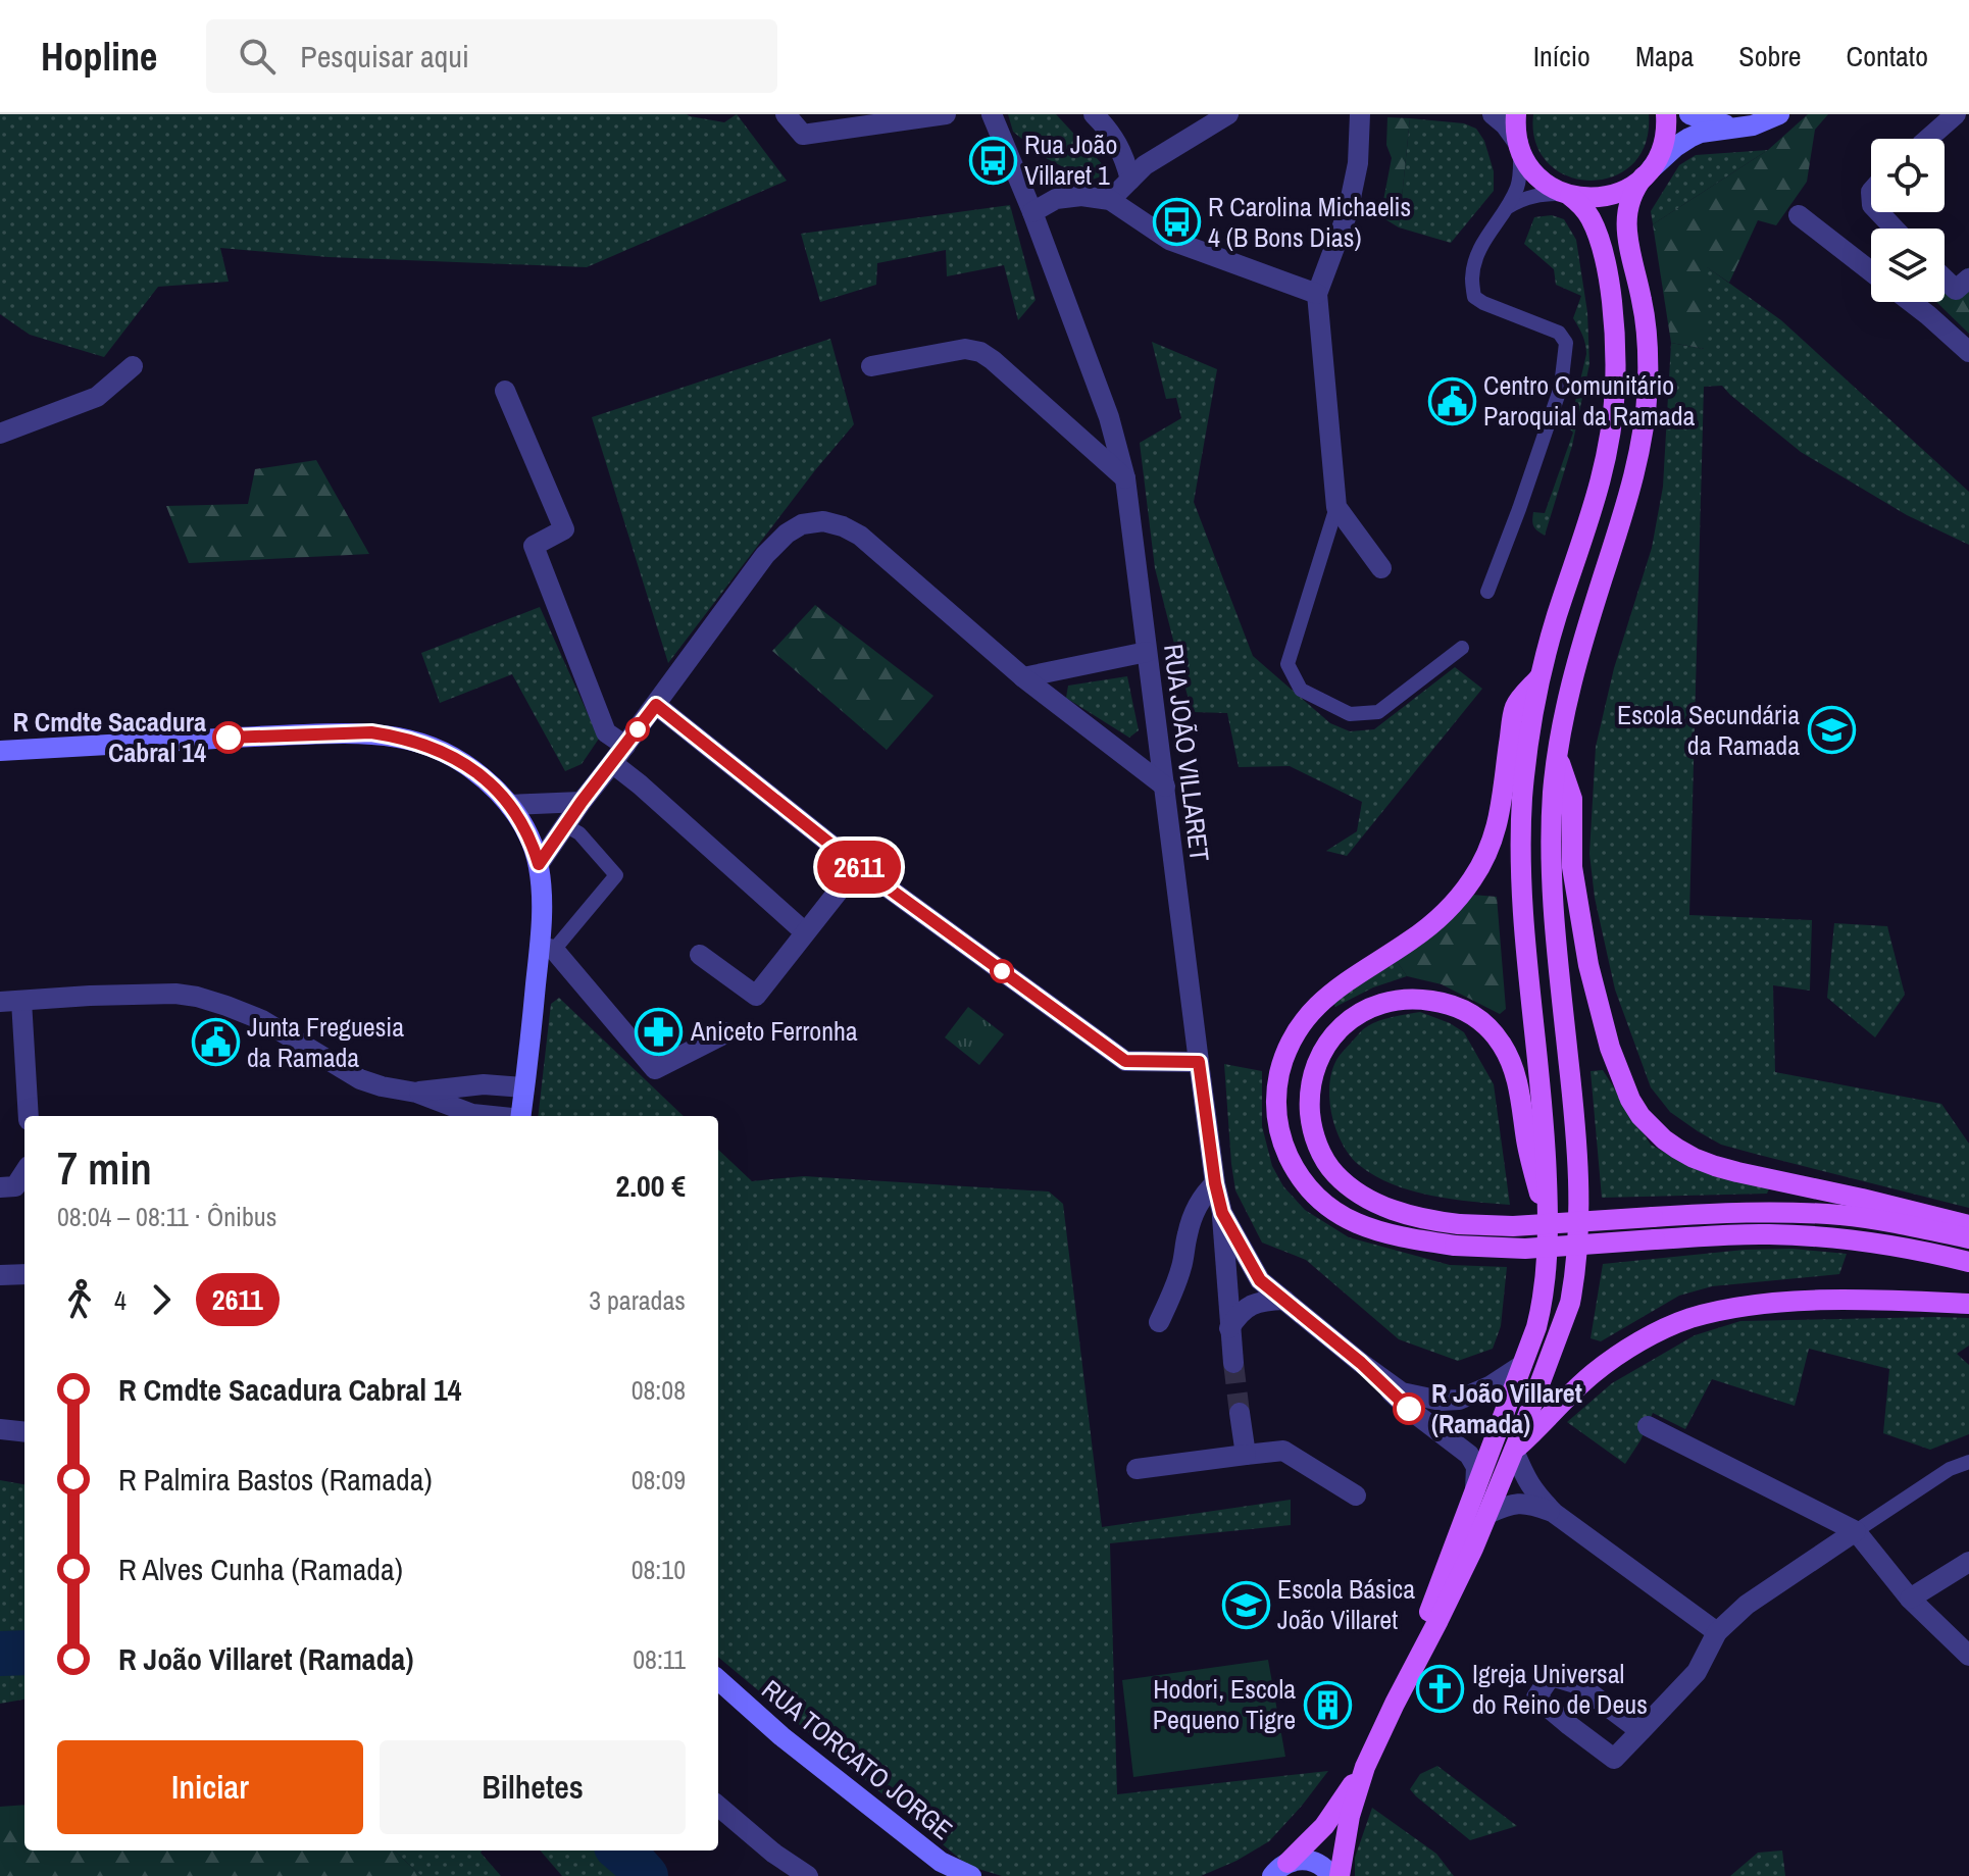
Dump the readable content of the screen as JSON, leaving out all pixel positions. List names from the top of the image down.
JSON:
{
  "streets": {
    "main road": ["RUA TORCATO JORGE"],
    "street": ["RUA JOÃO VILLARET"]
  },
  "places": {
    "bus stop": ["Rua João Villaret 1", "R Carolina Michaelis 4 (B Bons Dias)"],
    "public building": ["Centro Comunitário Paroquial da Ramada", "Junta Freguesia da Ramada"],
    "school or university": ["Escola Secundária da Ramada", "Escola Básica João Villaret"],
    "other": ["R Cmdte Sacadura Cabral 14", "R João Villaret (Ramada)"],
    "pharmacy": ["Aniceto Ferronha"],
    "church": ["Igreja Universal do Reino de Deus"],
    "building": ["Hodori, Escola Pequeno Tigre"]
  },
  "lines": ["bus line 2611"],
  "page": {
    "header": "Hopline",
    "search": "Pesquisar aqui",
    "nav": [
      "Início",
      "Mapa",
      "Sobre",
      "Contato"
    ],
    "on_map": "2611",
    "heading": ["7 min", "08:04 – 08:11 · Ônibus", "2.00 €"],
    "legs": ["4", "2611", "3 paradas"],
    "list": [
      {
        "name": "R Cmdte Sacadura Cabral 14",
        "value": "08:08"
      },
      {
        "name": "R Palmira Bastos (Ramada)",
        "value": "08:09"
      },
      {
        "name": "R Alves Cunha (Ramada)",
        "value": "08:10"
      },
      {
        "name": "R João Villaret (Ramada)",
        "value": "08:11"
      }
    ],
    "buttons": ["Iniciar", "Bilhetes"]
  }
}
